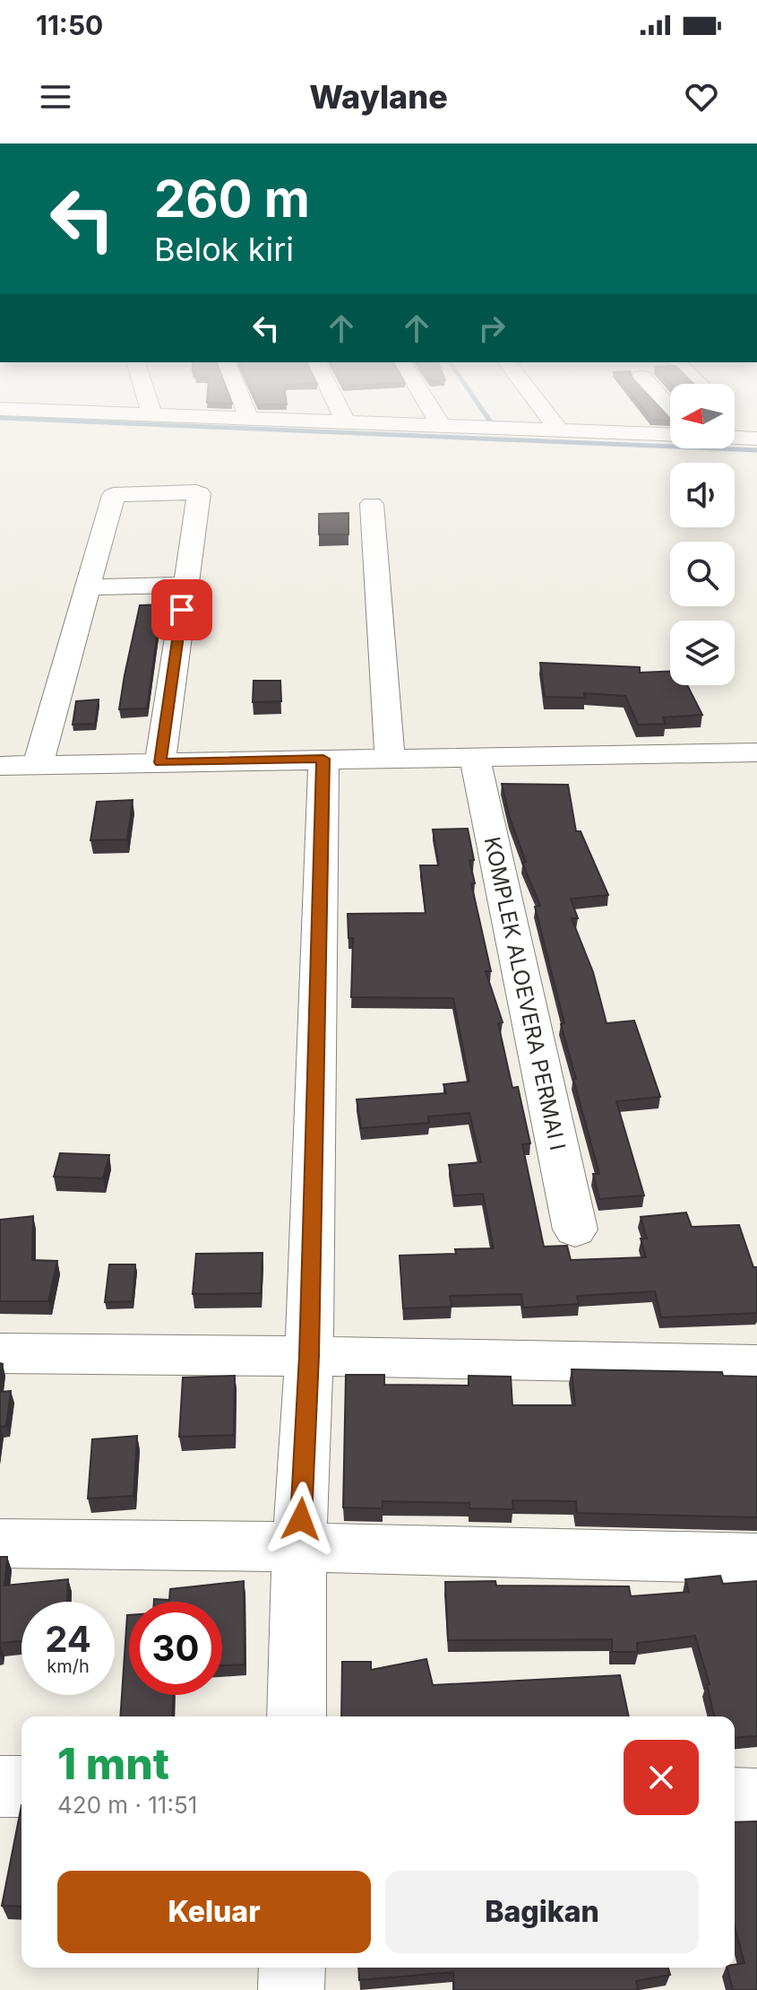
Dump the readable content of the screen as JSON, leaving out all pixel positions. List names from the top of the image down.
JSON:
{
  "streets": {
    "street": ["KOMPLEK ALOEVERA PERMAI I"]
  },
  "north": "left",
  "page": {
    "status": "11:50",
    "header": "Waylane",
    "turn": ["260 m", "Belok kiri"],
    "speed": "24 km/h",
    "limit": "30",
    "heading": ["1 mnt", "420 m · 11:51"],
    "buttons": ["Keluar", "Bagikan"]
  }
}
